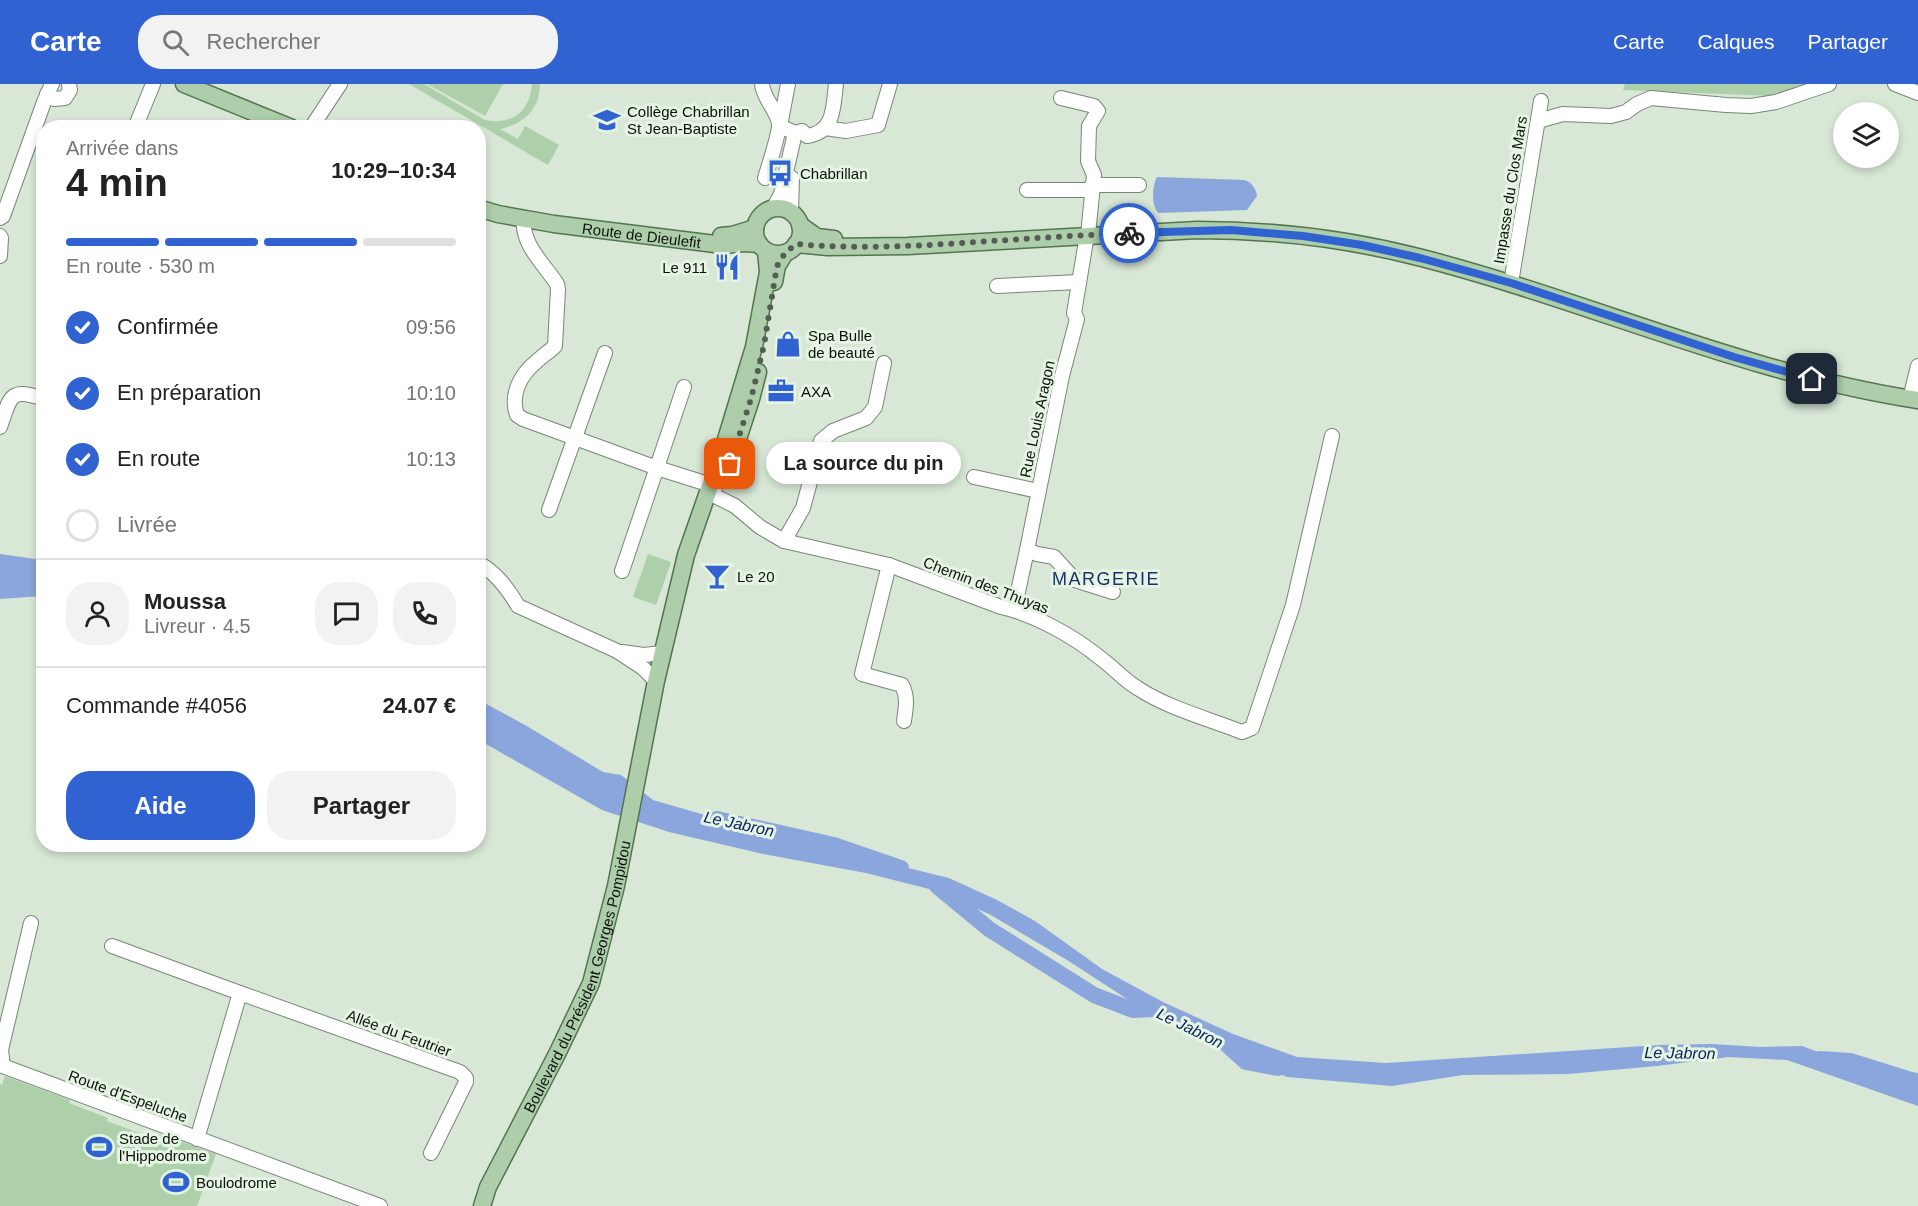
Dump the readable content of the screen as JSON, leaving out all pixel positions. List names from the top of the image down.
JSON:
{
  "streets": {
    "main road": ["Route de Dieulefit", "Boulevard du Président Georges Pompidou"],
    "street": [
      "Impasse du Clos Mars",
      "Rue Louis Aragon",
      "Chemin des Thuyas",
      "Allée du Feutrier",
      "Route d'Espeluche"
    ]
  },
  "crossings": [
    ["Route de Dieulefit", "Chemin des Thuyas"],
    ["Rue Louis Aragon", "Chemin des Thuyas"]
  ],
  "districts": ["MARGERIE"],
  "water": ["Le Jabron"],
  "places": {
    "school or university": ["Collège Chabrillan St Jean-Baptiste"],
    "bus stop": ["Chabrillan"],
    "restaurant": ["Le 911"],
    "shop": ["Spa Bulle de beauté"],
    "office": ["AXA"],
    "other": ["La source du pin"],
    "bar": ["Le 20"],
    "sports": ["Stade de l'Hippodrome", "Boulodrome"]
  },
  "page": {
    "header": "Carte",
    "search": "Rechercher",
    "nav": ["Carte", "Calques", "Partager"],
    "heading": ["4 min", "Arrivée dans", "10:29–10:34"],
    "panel": [
      "Moussa",
      "Livreur · 4.5",
      "Commande #4056",
      "24.07 €"
    ],
    "bar": "En route · 530 m",
    "list": [
      ["Confirmée", "09:56"],
      ["En préparation", "10:10"],
      ["En route", "10:13"],
      "Livrée"
    ],
    "bubble": "La source du pin",
    "buttons": ["Aide", "Partager"]
  }
}
